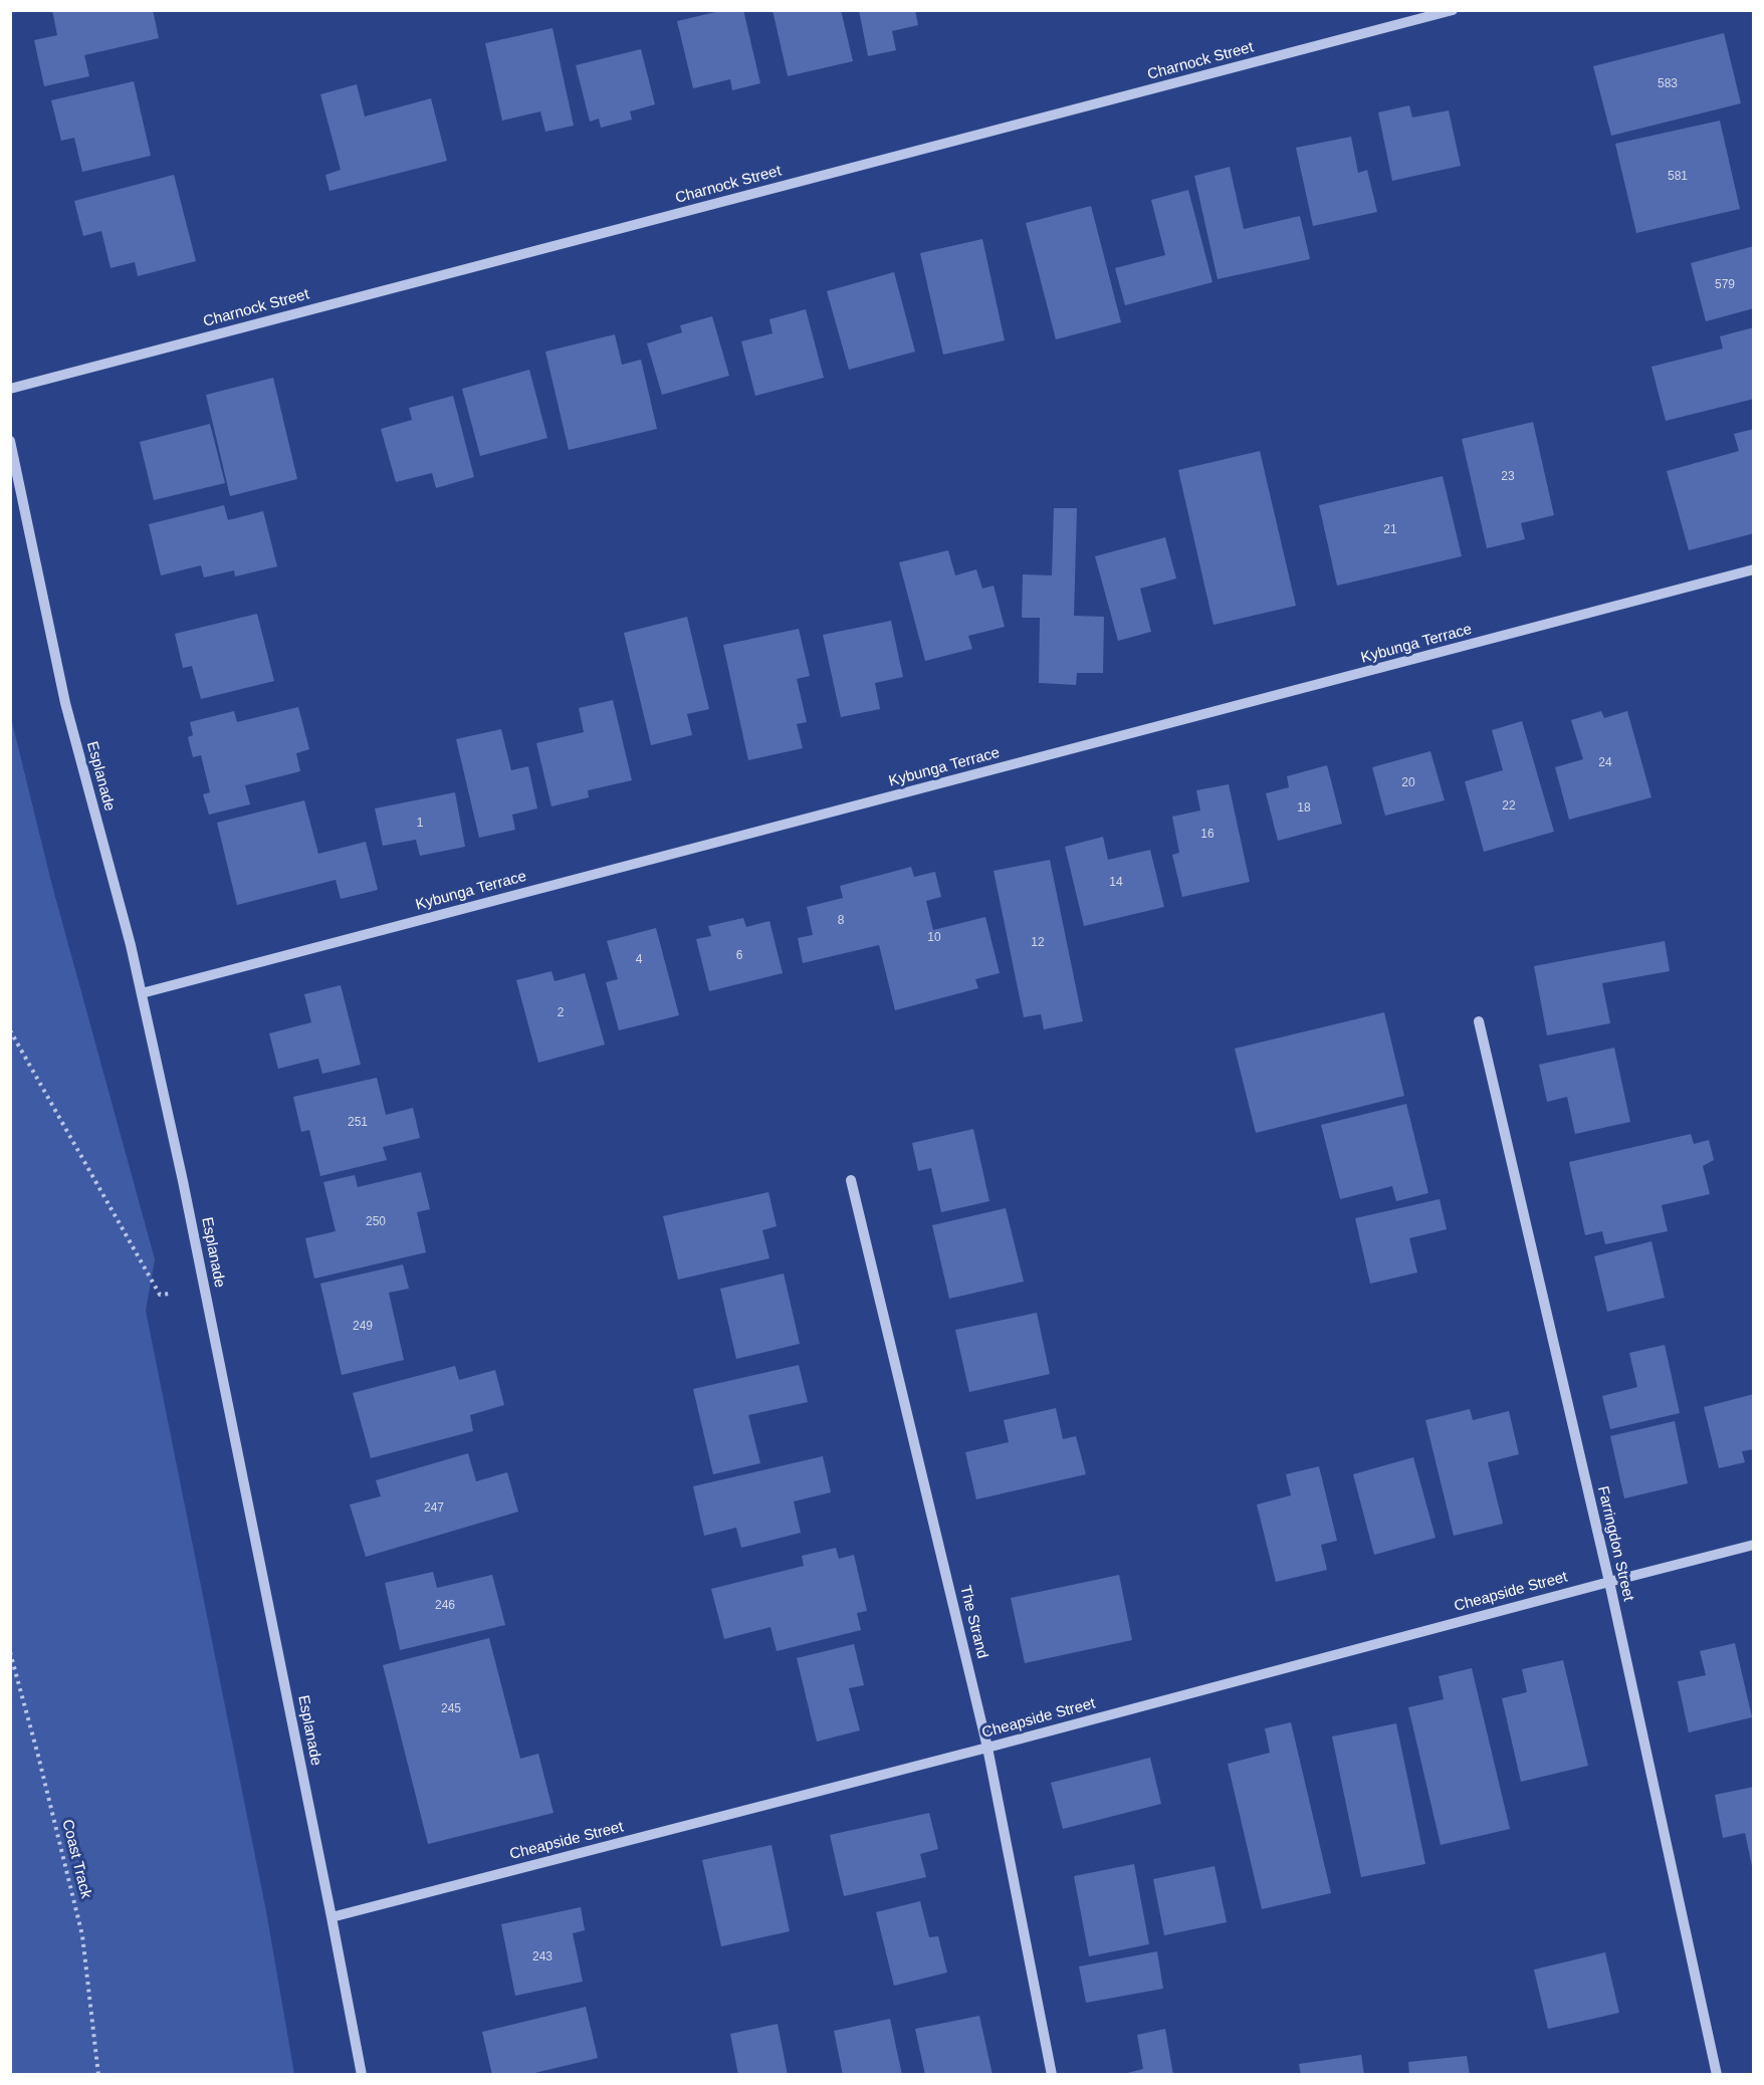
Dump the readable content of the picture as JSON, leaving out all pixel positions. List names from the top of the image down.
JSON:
{
  "streets": {
    "street": [
      "Charnock Street",
      "Kybunga Terrace",
      "Esplanade",
      "Farringdon Street",
      "Cheapside Street",
      "The Strand"
    ],
    "path": ["Coast Track"]
  },
  "crossings": [
    ["Kybunga Terrace", "Esplanade"],
    ["Esplanade", "Cheapside Street"],
    ["Farringdon Street", "Cheapside Street"],
    ["Cheapside Street", "The Strand"]
  ],
  "house_numbers": [
    "583",
    "581",
    "579",
    "23",
    "21",
    "24",
    "20",
    "22",
    "18",
    "1",
    "16",
    "14",
    "8",
    "10",
    "12",
    "6",
    "4",
    "2",
    "251",
    "250",
    "249",
    "247",
    "246",
    "245",
    "243"
  ]
}
